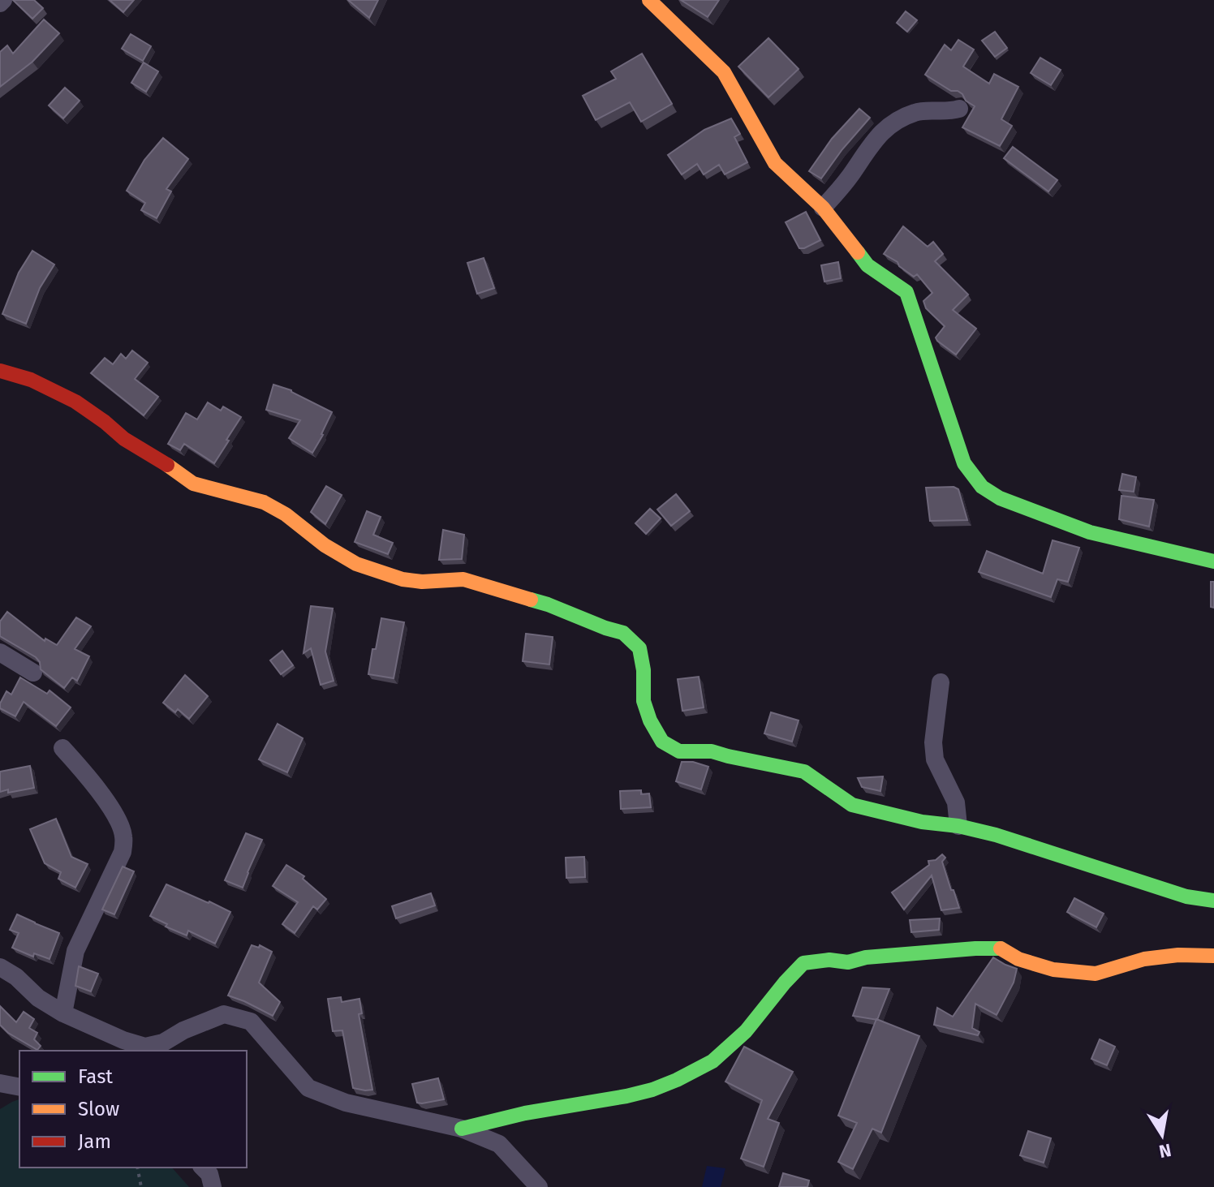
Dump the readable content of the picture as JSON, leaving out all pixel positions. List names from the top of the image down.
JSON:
{
  "legend": ["Fast", "Slow", "Jam"],
  "north": "bottom"
}
